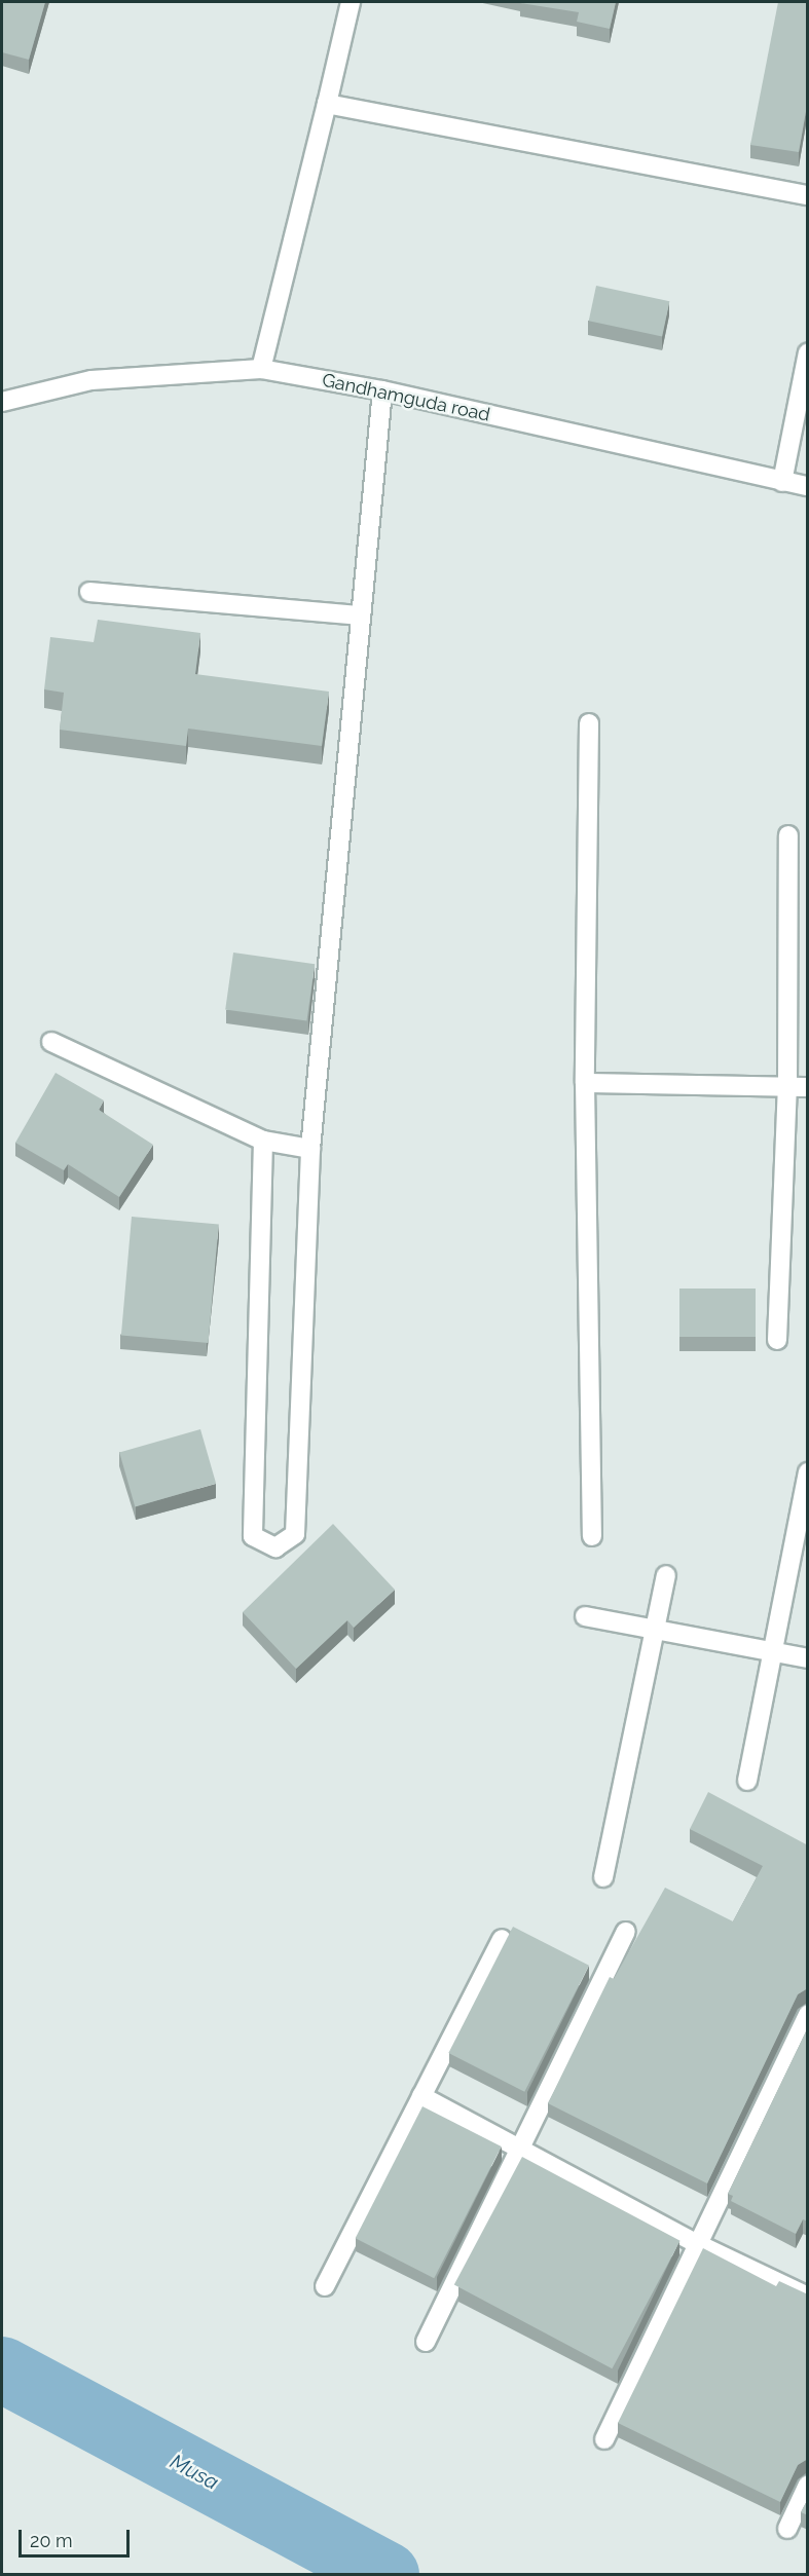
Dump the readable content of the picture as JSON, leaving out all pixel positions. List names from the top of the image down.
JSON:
{
  "streets": {
    "street": ["Gandhamguda road"]
  },
  "water": ["Musa"],
  "scale_bar": "20 m"
}
